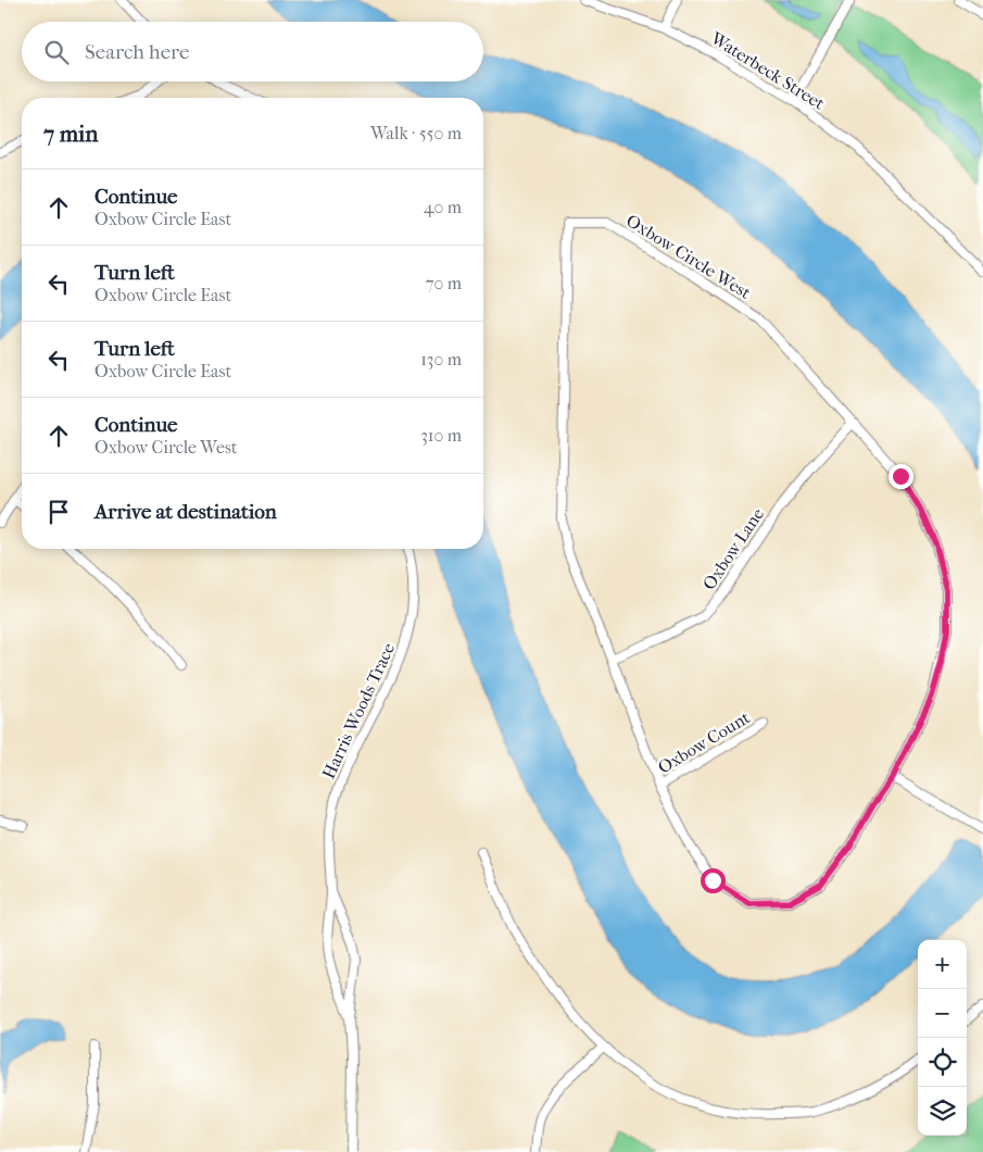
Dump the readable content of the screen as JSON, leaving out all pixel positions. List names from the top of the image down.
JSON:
{
  "streets": {
    "street": [
      "Waterbeck Street",
      "Oxbow Circle West",
      "Oxbow Lane",
      "Harris Woods Trace",
      "Oxbow Count"
    ]
  },
  "crossings": [
    ["Oxbow Circle West", "Oxbow Lane"],
    ["Oxbow Circle West", "Oxbow Count"]
  ],
  "page": {
    "search": "Search here",
    "heading": ["7 min", "Walk · 550 m"],
    "list": [
      ["Continue", "Oxbow Circle East", "40 m"],
      ["Turn left", "Oxbow Circle East", "70 m"],
      ["Turn left", "Oxbow Circle East", "130 m"],
      ["Continue", "Oxbow Circle West", "310 m"],
      "Arrive at destination"
    ],
    "map_buttons": ["+", "−"]
  }
}
